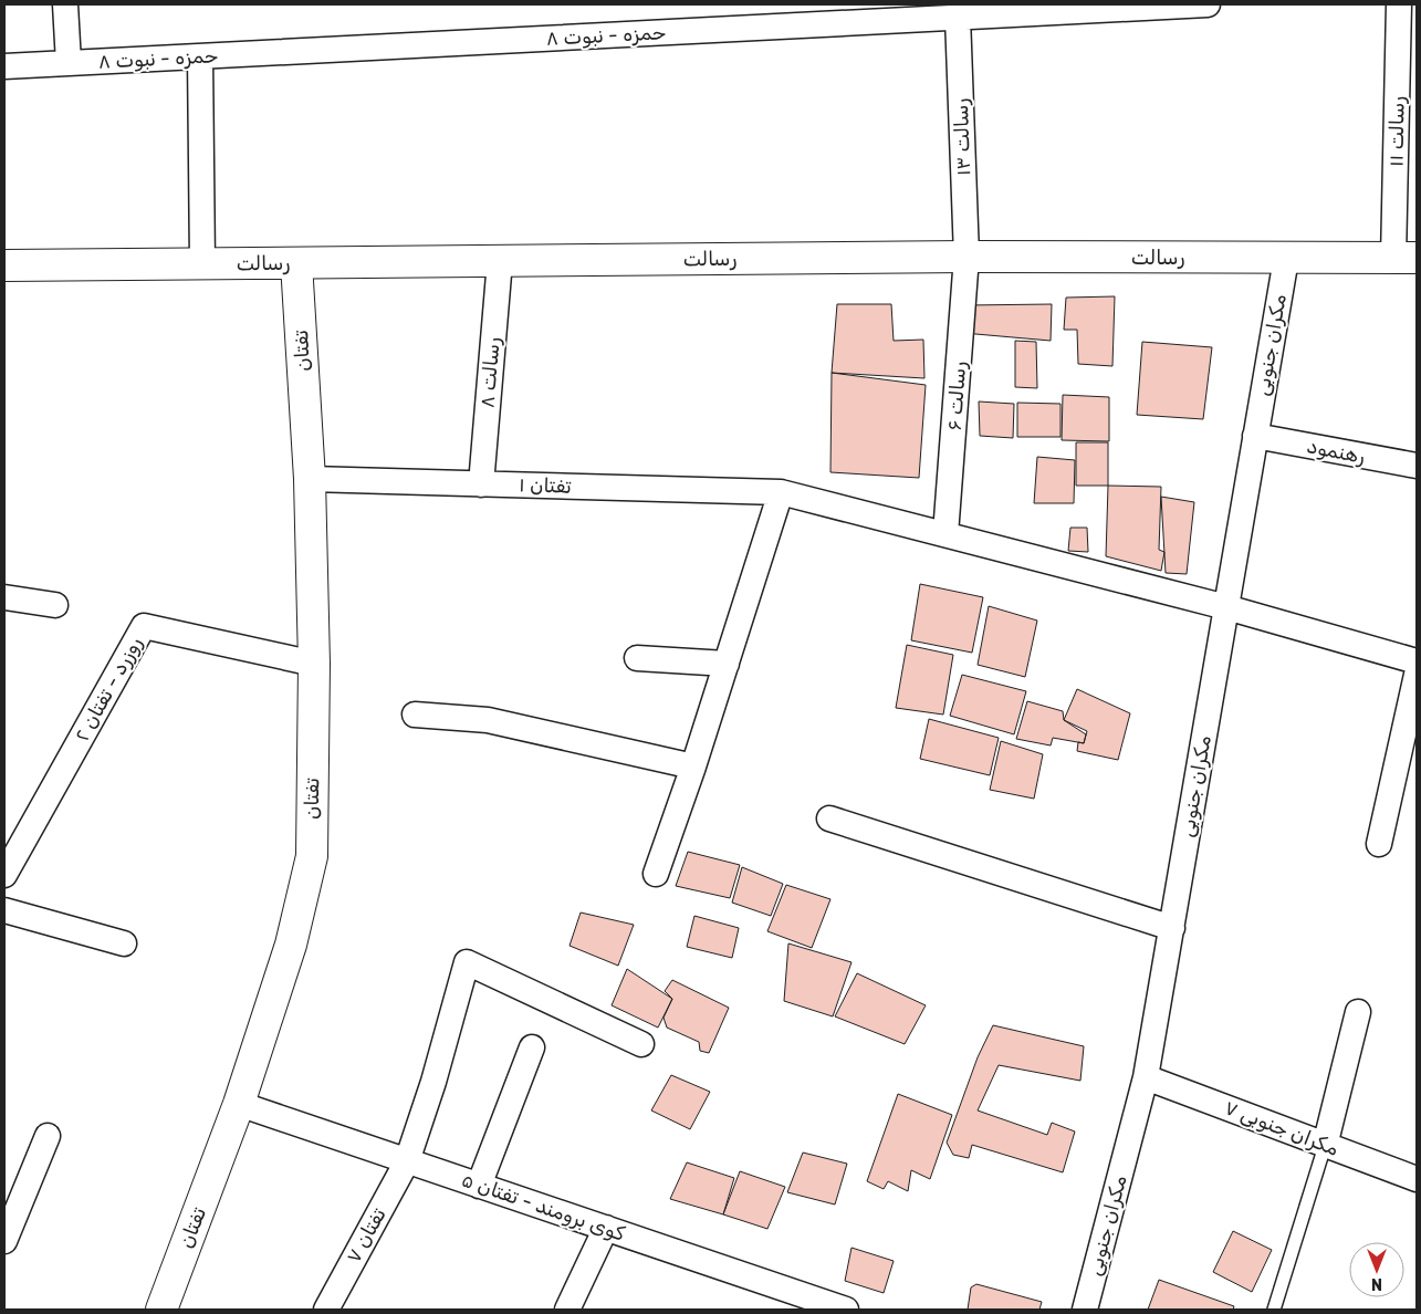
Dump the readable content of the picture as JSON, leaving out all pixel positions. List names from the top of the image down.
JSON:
{
  "streets": {
    "street": [
      "حمزه - نبوت ۸",
      "رسالت ۱۱",
      "رسالت ۱۳",
      "رسالت",
      "مکران جنوبی",
      "تفتان",
      "رسالت ۸",
      "رسالت ۶",
      "رهنمود",
      "تفتان ۱",
      "روزرد - تفتان ۲",
      "مکران جنوبی ۷",
      "کوی برومند - تفتان ۵",
      "تفتان ۷"
    ]
  },
  "crossings": [
    ["حمزه - نبوت ۸", "رسالت ۱۳"],
    ["رسالت ۱۱", "رسالت"],
    ["رسالت ۱۳", "رسالت"],
    ["رسالت ۱۳", "رسالت ۶"],
    ["رسالت", "مکران جنوبی"],
    ["رسالت", "تفتان"],
    ["رسالت", "رسالت ۸"],
    ["رسالت", "رسالت ۶"],
    ["مکران جنوبی", "رهنمود"],
    ["مکران جنوبی", "تفتان ۱"],
    ["مکران جنوبی", "مکران جنوبی ۷"],
    ["تفتان", "تفتان ۱"],
    ["تفتان", "روزرد - تفتان ۲"],
    ["تفتان", "کوی برومند - تفتان ۵"],
    ["رسالت ۸", "تفتان ۱"],
    ["رسالت ۶", "تفتان ۱"],
    ["کوی برومند - تفتان ۵", "تفتان ۷"]
  ],
  "north": "bottom"
}
